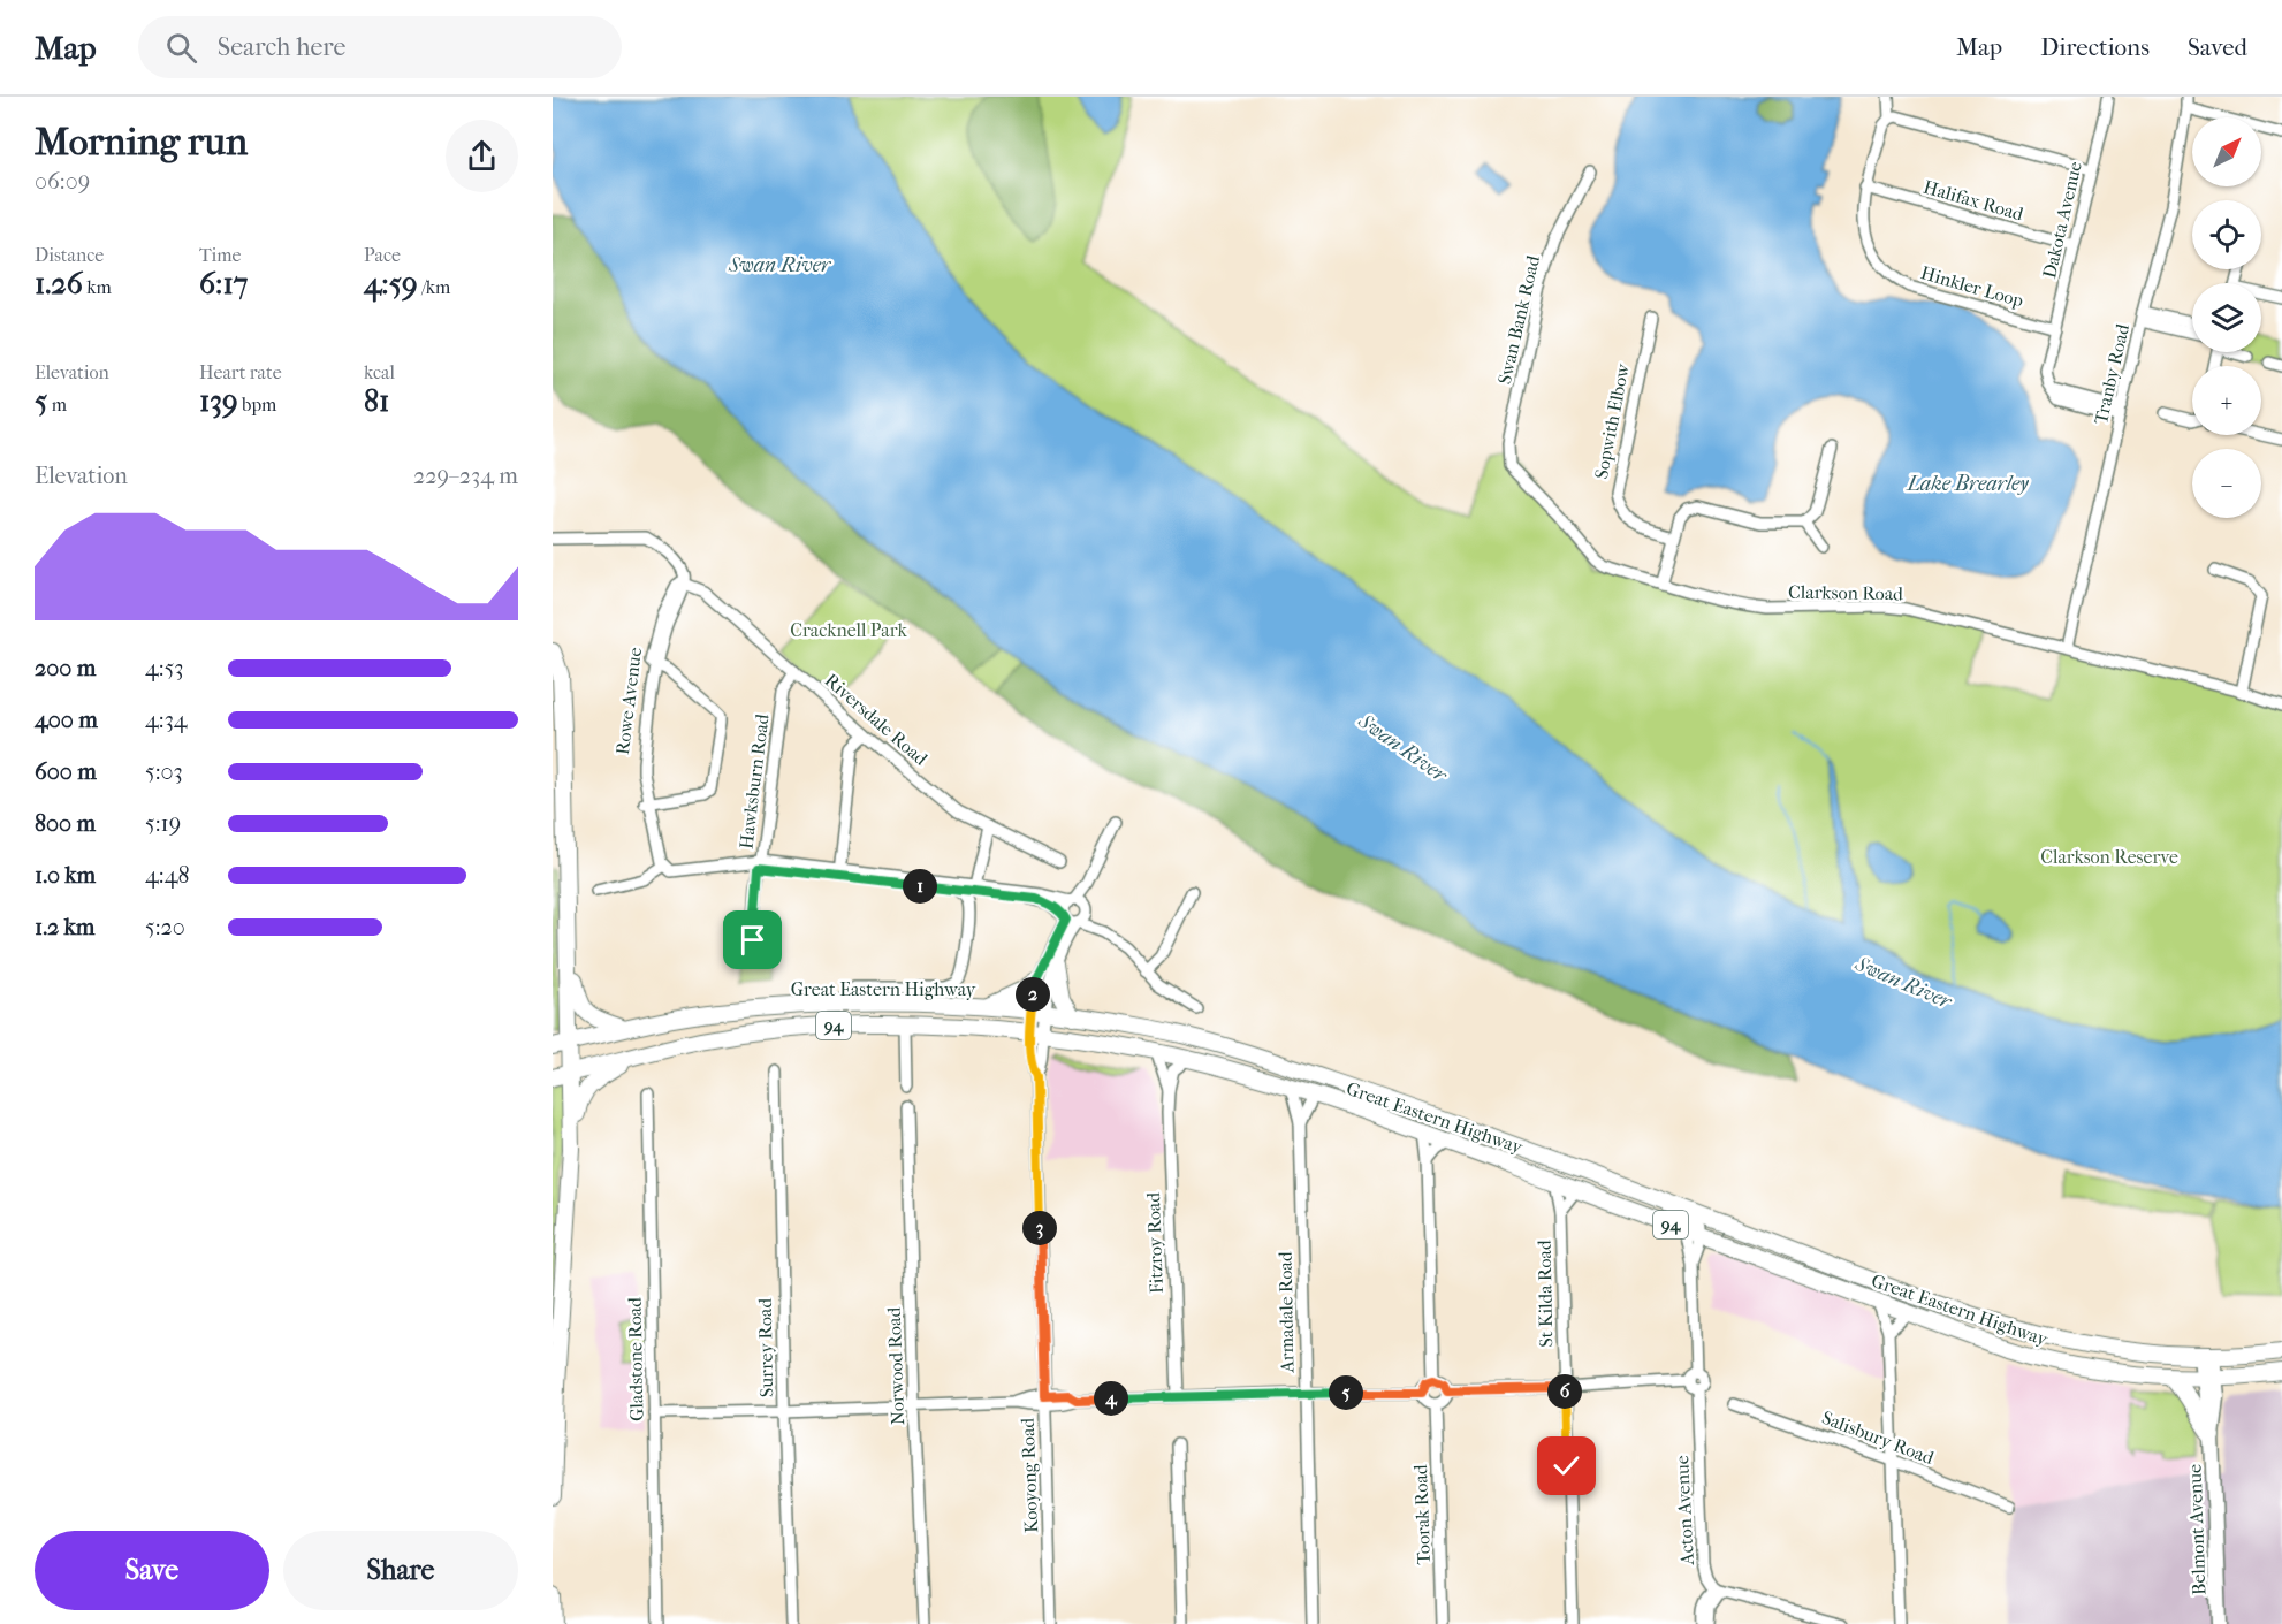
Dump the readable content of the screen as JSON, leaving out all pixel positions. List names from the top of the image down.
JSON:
{
  "streets": {
    "highway": ["Great Eastern Highway", "94"],
    "main road": ["Belmont Avenue"],
    "street": [
      "Halifax Road",
      "Dakota Avenue",
      "Hinkler Loop",
      "Swan Bank Road",
      "Tranby Road",
      "Sopwith Elbow",
      "Clarkson Road",
      "Rowe Avenue",
      "Riversdale Road",
      "Hawksburn Road",
      "Fitzroy Road",
      "St Kilda Road",
      "Armadale Road",
      "Surrey Road",
      "Gladstone Road",
      "Norwood Road",
      "Salisbury Road",
      "Kooyong Road",
      "Acton Avenue",
      "Toorak Road"
    ]
  },
  "crossings": [
    ["Halifax Road", "Dakota Avenue"],
    ["Halifax Road", "Hinkler Loop"],
    ["Dakota Avenue", "Hinkler Loop"],
    ["Dakota Avenue", "Tranby Road"],
    ["Swan Bank Road", "Clarkson Road"],
    ["Tranby Road", "Clarkson Road"],
    ["Rowe Avenue", "Riversdale Road"],
    ["Riversdale Road", "Hawksburn Road"],
    ["Great Eastern Highway", "Fitzroy Road"],
    ["Great Eastern Highway", "St Kilda Road"],
    ["Great Eastern Highway", "Armadale Road"],
    ["Great Eastern Highway", "Kooyong Road"],
    ["Great Eastern Highway", "Belmont Avenue"]
  ],
  "water": ["Swan River", "Lake Brearley"],
  "parks": ["Cracknell Park", "Clarkson Reserve"],
  "north": "top right",
  "page": {
    "header": "Map",
    "search": "Search here",
    "nav": ["Map", "Directions", "Saved"],
    "heading": ["Morning run", "06:09"],
    "map_buttons": ["+", "−"],
    "stats": [
      ["Distance", "1.26 km"],
      ["Time", "6:17"],
      ["Pace", "4:59 /km"],
      ["Elevation", "5 m"],
      ["Heart rate", "139 bpm"],
      ["kcal", "81"]
    ],
    "chart": ["Elevation", "229–234 m"],
    "list": [
      {
        "name": "200 m",
        "note": "4:53"
      },
      {
        "name": "400 m",
        "note": "4:34"
      },
      {
        "name": "600 m",
        "note": "5:03"
      },
      {
        "name": "800 m",
        "note": "5:19"
      },
      {
        "name": "1.0 km",
        "note": "4:48"
      },
      {
        "name": "1.2 km",
        "note": "5:20"
      }
    ],
    "pins": [
      "1",
      "2",
      "3",
      "6",
      "5",
      "4"
    ],
    "buttons": ["Save", "Share"]
  }
}
